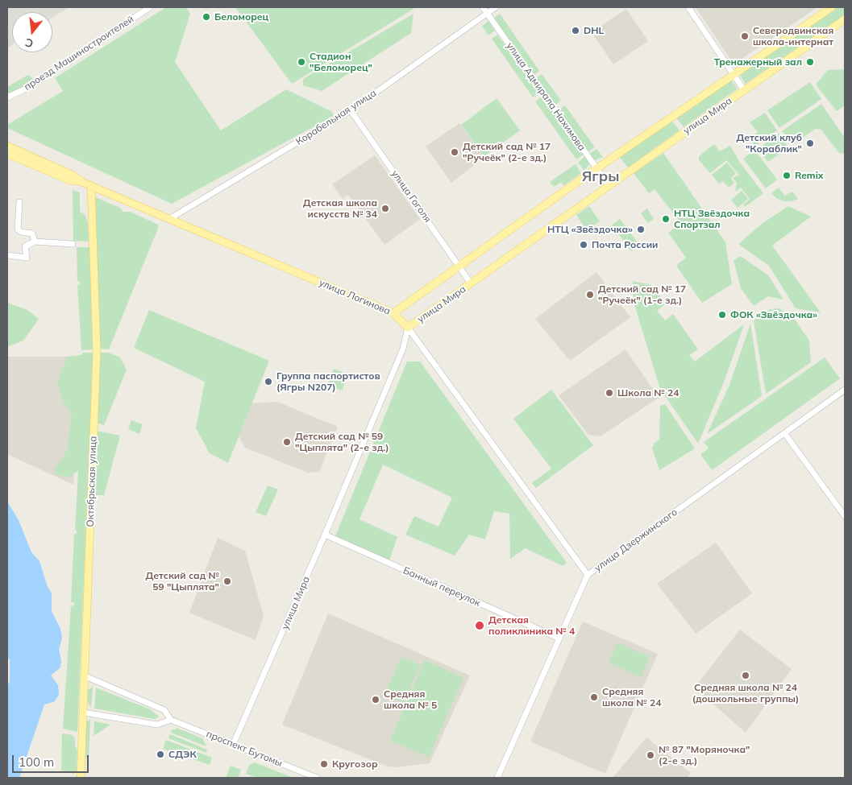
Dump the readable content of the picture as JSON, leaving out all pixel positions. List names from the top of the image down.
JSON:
{
  "streets": {
    "main road": ["улица Мира", "улица Логинова", "Октябрьская улица"],
    "street": [
      "проезд Машиностроителей",
      "улица Адмирала Нахимова",
      "Корабельная улица",
      "улица Гоголя",
      "улица Дзержинского",
      "Банный переулок",
      "проспект Бутомы"
    ]
  },
  "crossings": [
    ["улица Адмирала Нахимова", "улица Мира"],
    ["улица Адмирала Нахимова", "Корабельная улица"],
    ["улица Мира", "улица Гоголя"],
    ["улица Мира", "улица Логинова"],
    ["улица Мира", "Банный переулок"],
    ["улица Мира", "проспект Бутомы"],
    ["Корабельная улица", "улица Гоголя"],
    ["Корабельная улица", "улица Логинова"],
    ["улица Логинова", "Октябрьская улица"],
    ["улица Логинова", "улица Дзержинского"],
    ["Октябрьская улица", "проспект Бутомы"],
    ["улица Дзержинского", "Банный переулок"]
  ],
  "districts": ["Ягры"],
  "places": [
    "Беломорец",
    "DHL",
    "Северодвинская школа-интернат",
    "Стадион \"Беломорец\"",
    "Тренажерный зал",
    "Детский клуб \"Кораблик\"",
    "Детский сад № 17 \"Ручеёк\" (2-е зд.)",
    "Remix",
    "Детская школа искусств № 34",
    "НТЦ Звёздочка Спортзал",
    "НТЦ «Звёздочка»",
    "Почта России",
    "Детский сад № 17 \"Ручеёк\" (1-е зд.)",
    "ФОК «Звёздочка»",
    "Группа паспортистов (Ягры N207)",
    "Школа № 24",
    "Детский сад № 59 \"Цыплята\" (2-е зд.)",
    "Детский сад № 59 \"Цыплята\"",
    "Детская поликлиника № 4",
    "Средняя школа № 24 (дошкольные группы)",
    "Средняя школа № 24",
    "Средняя школа № 5",
    "СДЭК",
    "№ 87 \"Моряночка\" (2-е зд.)",
    "Кругозор"
  ],
  "scale_bar": "100 m",
  "north": "bottom"
}
